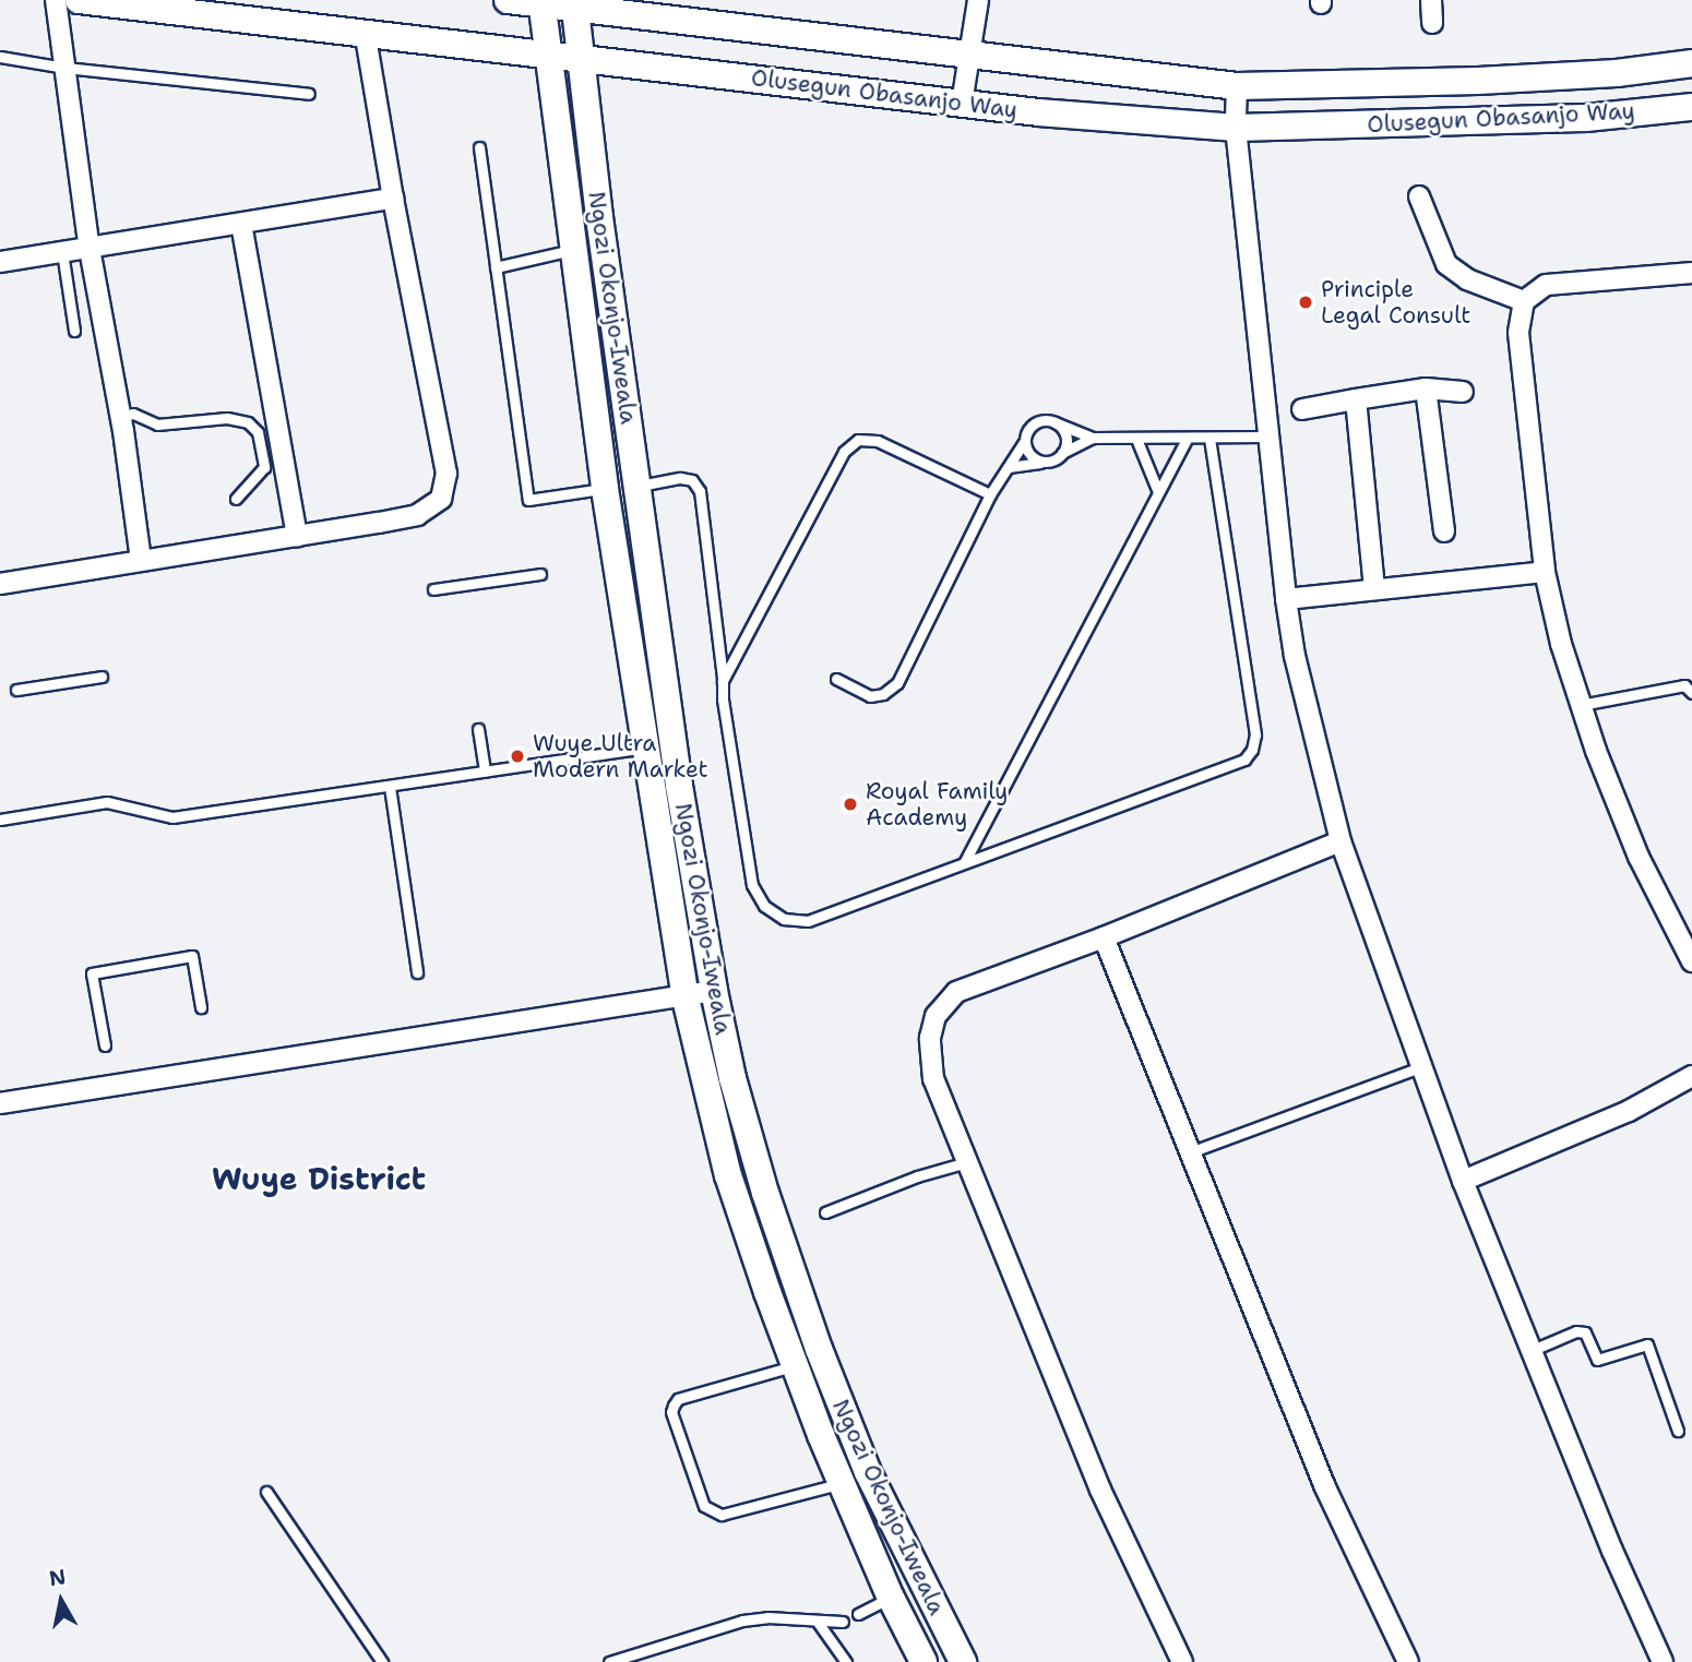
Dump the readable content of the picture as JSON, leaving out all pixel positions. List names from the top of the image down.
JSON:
{
  "streets": {
    "street": ["Olusegun Obasanjo Way", "Ngozi Okonjo-Iweala"]
  },
  "crossings": [
    ["Olusegun Obasanjo Way", "Ngozi Okonjo-Iweala"]
  ],
  "districts": ["Wuye District"],
  "places": ["Principle Legal Consult", "Wuye Ultra Modern Market", "Royal Family Academy"],
  "north": "top"
}
